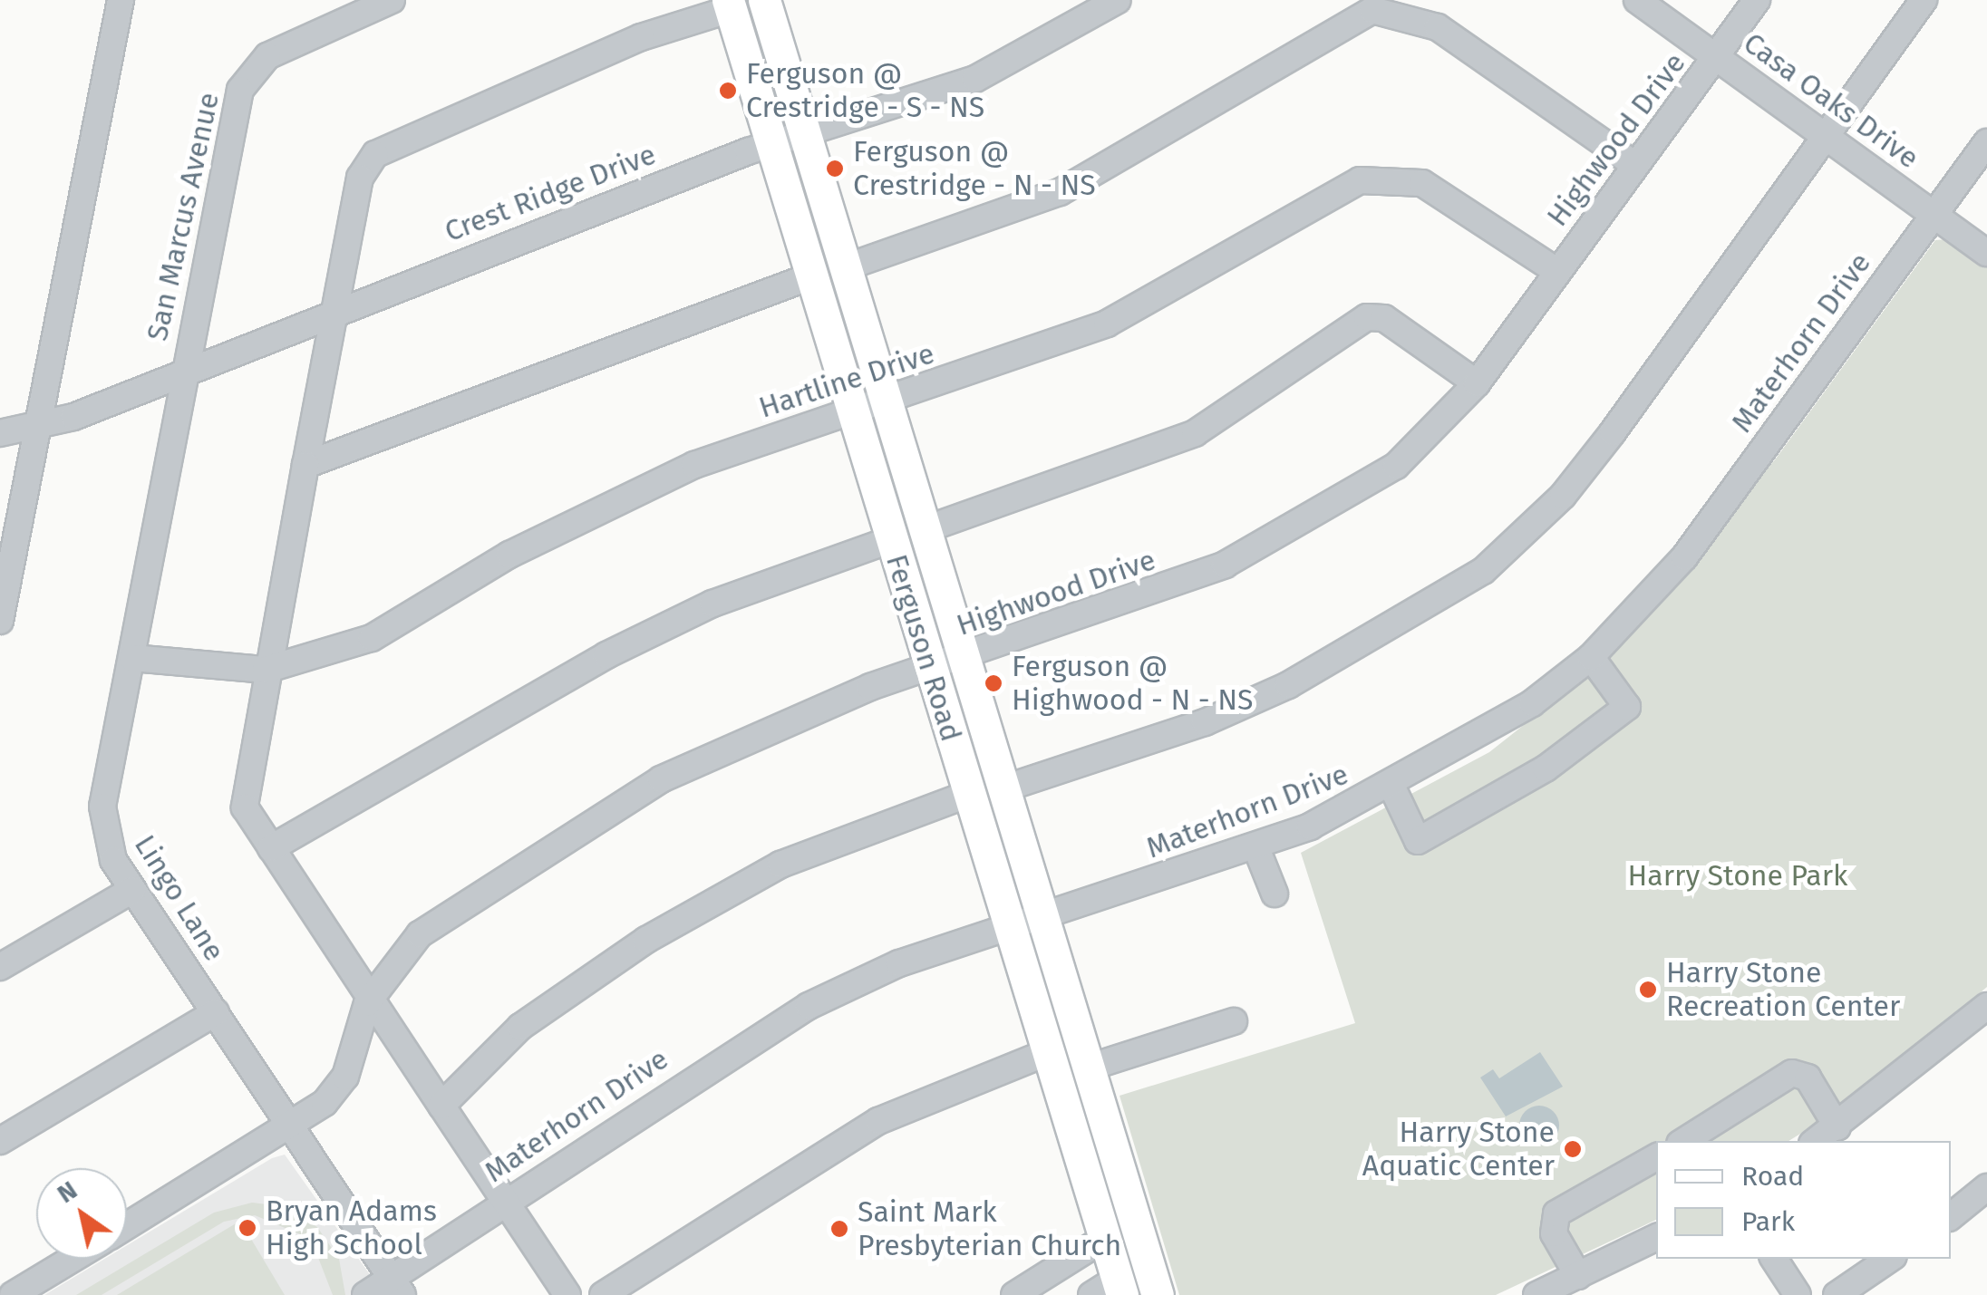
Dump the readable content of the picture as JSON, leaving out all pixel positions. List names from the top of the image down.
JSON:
{
  "streets": {
    "main road": ["Ferguson Road"],
    "street": [
      "Casa Oaks Drive",
      "Highwood Drive",
      "Crest Ridge Drive",
      "San Marcus Avenue",
      "Materhorn Drive",
      "Hartline Drive",
      "Lingo Lane"
    ]
  },
  "crossings": [
    ["Casa Oaks Drive", "Highwood Drive"],
    ["Casa Oaks Drive", "Materhorn Drive"],
    ["Highwood Drive", "Hartline Drive"],
    ["Highwood Drive", "Ferguson Road"],
    ["Highwood Drive", "Lingo Lane"],
    ["Crest Ridge Drive", "San Marcus Avenue"],
    ["Crest Ridge Drive", "Ferguson Road"],
    ["Crest Ridge Drive", "Lingo Lane"],
    ["San Marcus Avenue", "Lingo Lane"],
    ["Materhorn Drive", "Ferguson Road"],
    ["Materhorn Drive", "Lingo Lane"],
    ["Hartline Drive", "Ferguson Road"],
    ["Hartline Drive", "Lingo Lane"]
  ],
  "parks": ["Harry Stone Park"],
  "places": [
    "Ferguson @ Crestridge - S - NS",
    "Ferguson @ Crestridge - N - NS",
    "Ferguson @ Highwood - N - NS",
    "Harry Stone Recreation Center",
    "Harry Stone Aquatic Center",
    "Bryan Adams High School",
    "Saint Mark Presbyterian Church"
  ],
  "legend": ["Road", "Park"],
  "north": "top left"
}
